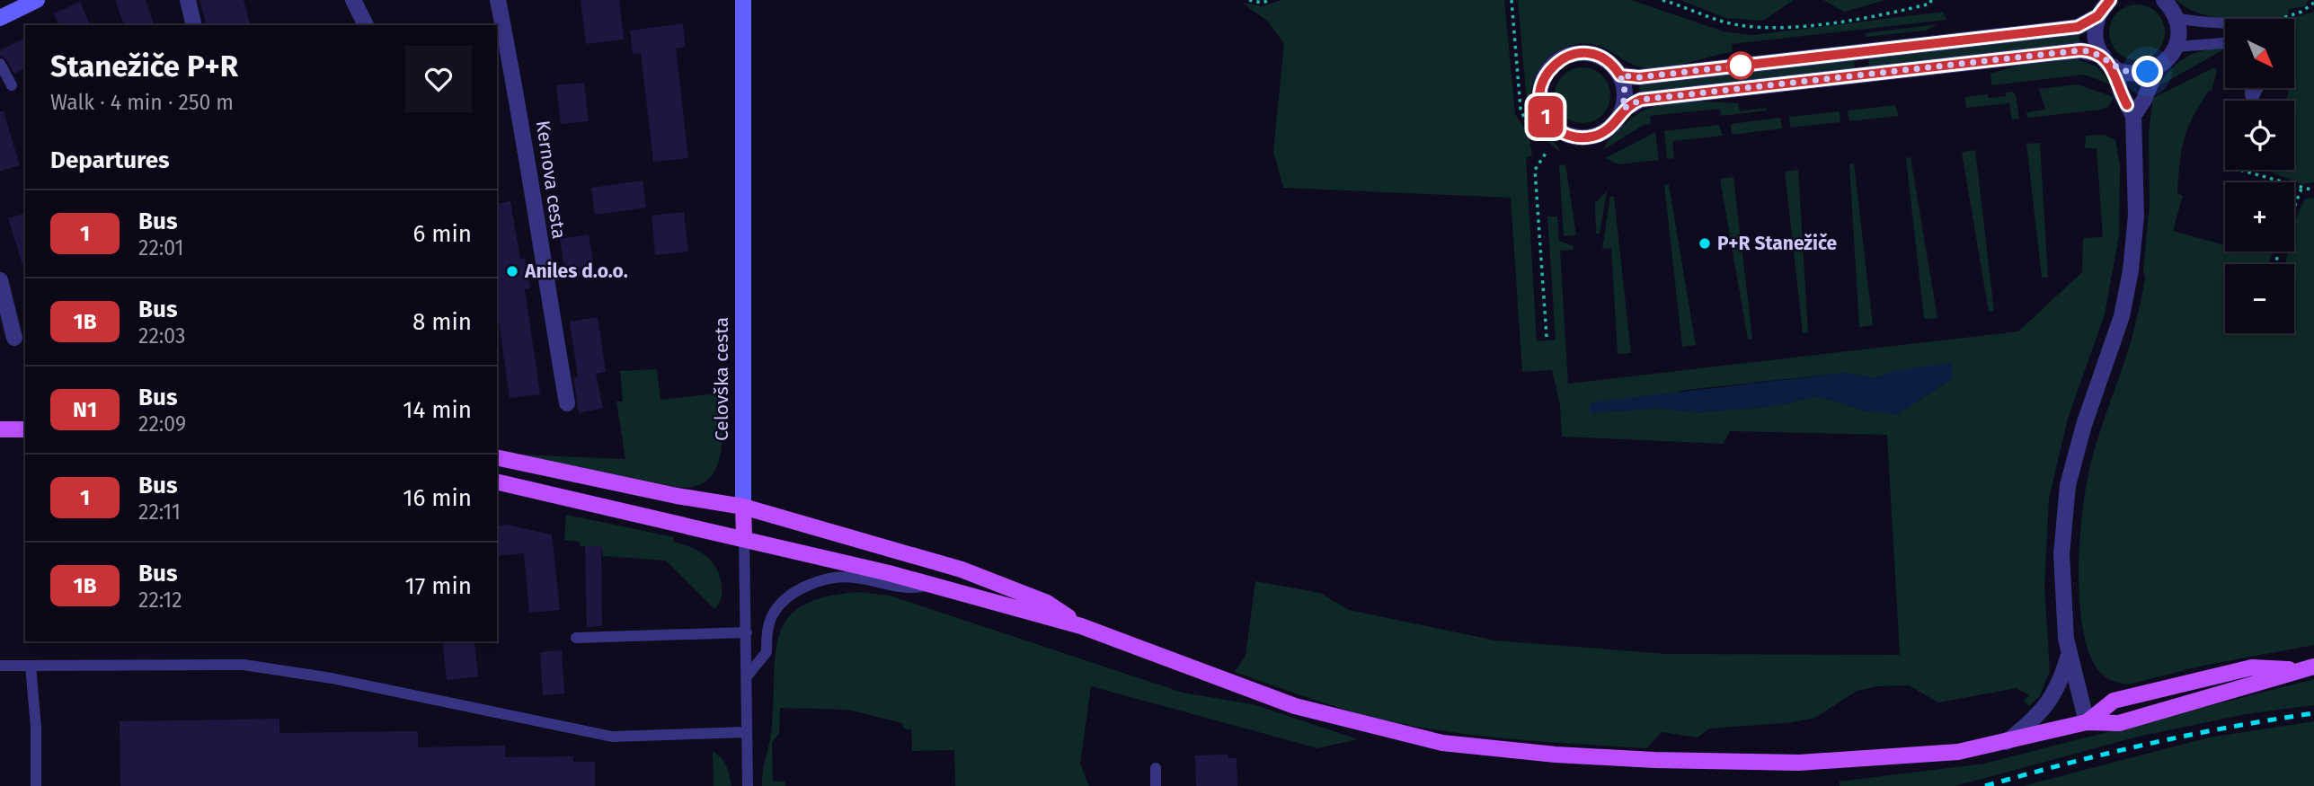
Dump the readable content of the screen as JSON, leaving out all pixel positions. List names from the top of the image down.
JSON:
{
  "streets": {
    "street": ["Kernova cesta", "Celovška cesta"]
  },
  "places": ["P+R Stanežiče", "Aniles d.o.o."],
  "lines": ["bus line 1"],
  "north": "bottom right",
  "page": {
    "on_map": "1",
    "map_buttons": ["+", "−"],
    "heading": [
      ["Stanežiče P+R", "Walk · 4 min · 250 m"],
      "Departures"
    ],
    "list": [
      {
        "mark": "1",
        "name": "Bus",
        "note": "22:01",
        "value": "6 min"
      },
      {
        "mark": "1B",
        "name": "Bus",
        "note": "22:03",
        "value": "8 min"
      },
      {
        "mark": "N1",
        "name": "Bus",
        "note": "22:09",
        "value": "14 min"
      },
      {
        "mark": "1",
        "name": "Bus",
        "note": "22:11",
        "value": "16 min"
      },
      {
        "mark": "1B",
        "name": "Bus",
        "note": "22:12",
        "value": "17 min"
      }
    ]
  }
}
